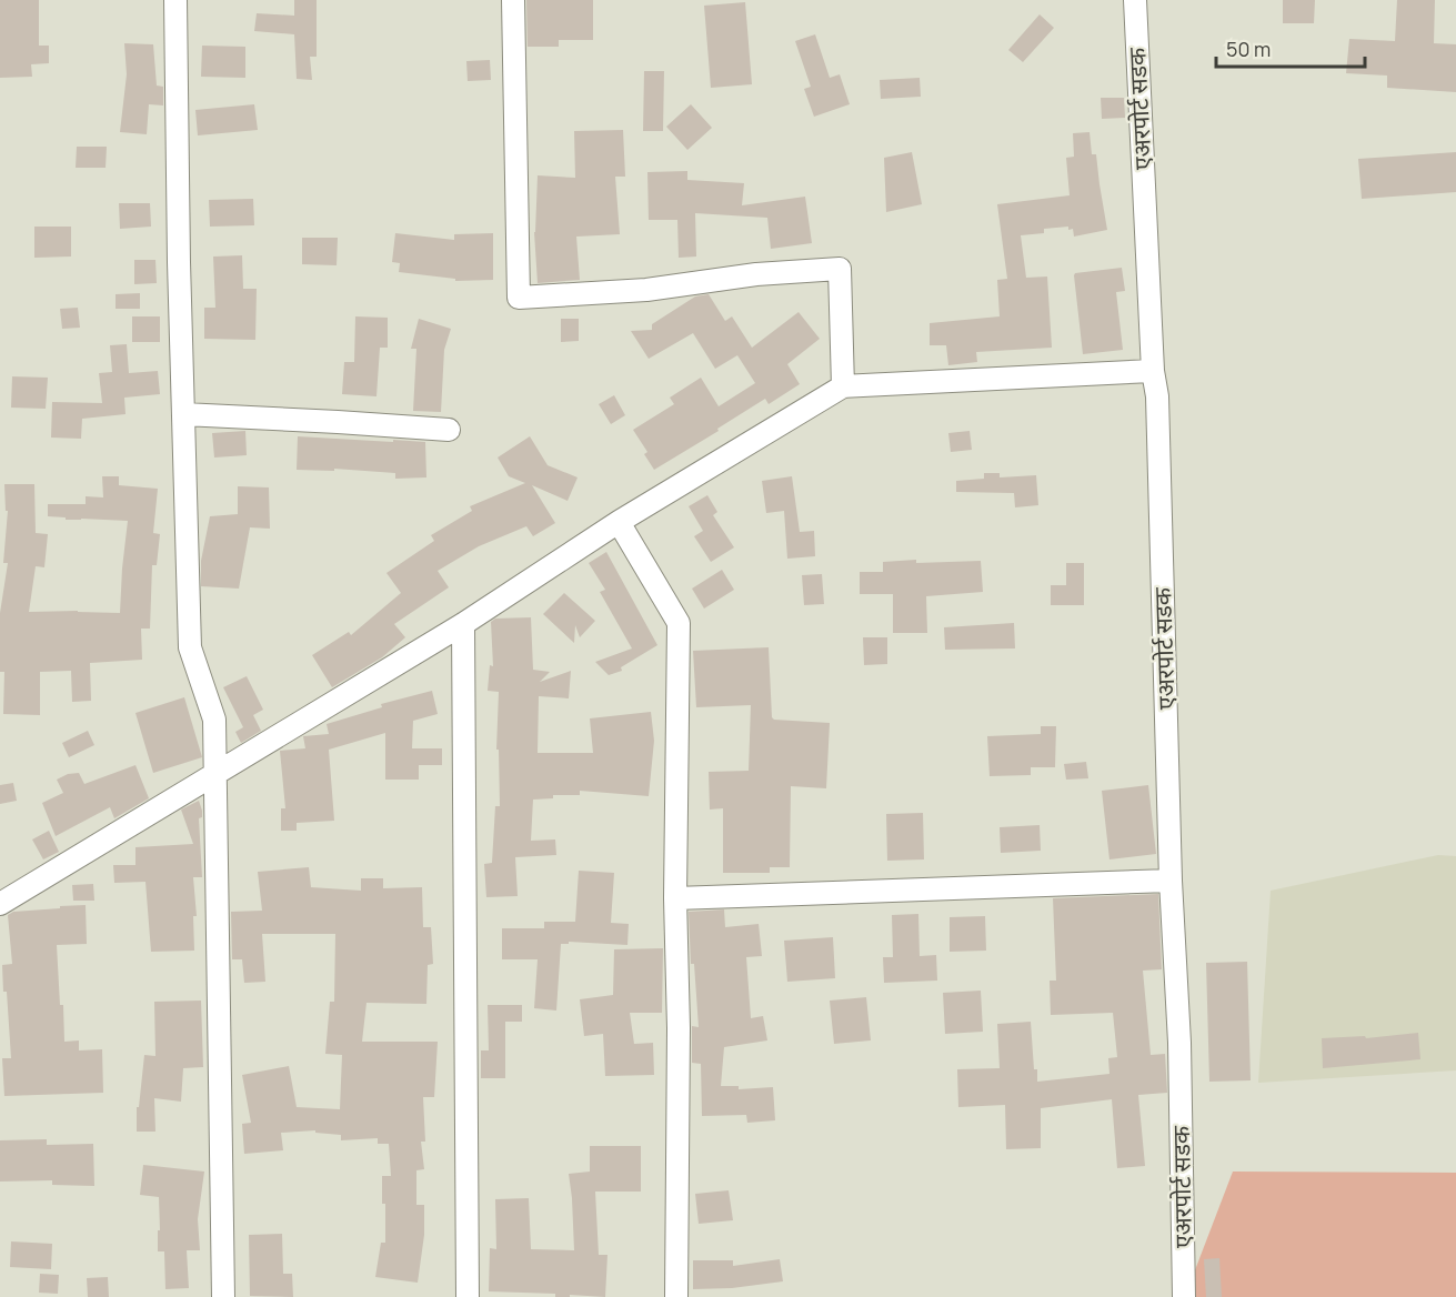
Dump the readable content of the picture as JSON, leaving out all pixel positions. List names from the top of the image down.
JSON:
{
  "streets": {
    "street": ["एअरपोर्ट सडक"]
  },
  "scale_bar": "50 m"
}
